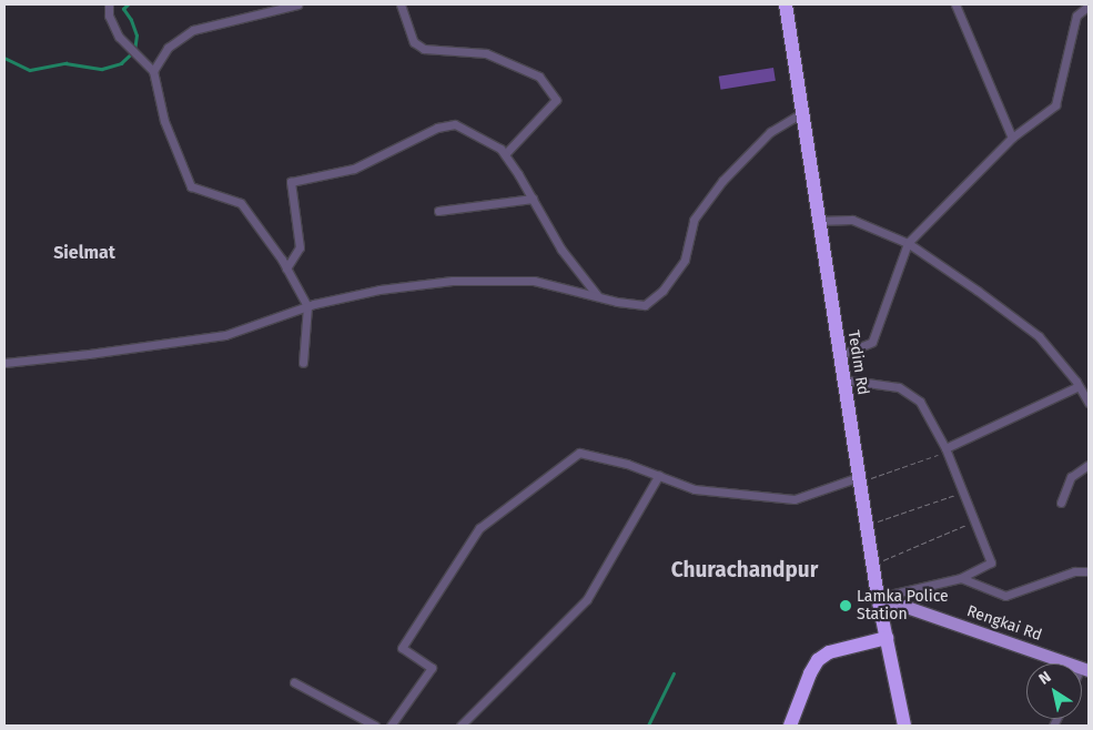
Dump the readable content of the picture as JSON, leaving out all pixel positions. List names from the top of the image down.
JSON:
{
  "streets": {
    "highway": ["Tedim Rd"],
    "main road": ["Rengkai Rd"]
  },
  "crossings": [
    ["Tedim Rd", "Rengkai Rd"]
  ],
  "districts": ["Sielmat", "Churachandpur"],
  "places": ["Lamka Police Station"],
  "north": "top left"
}
